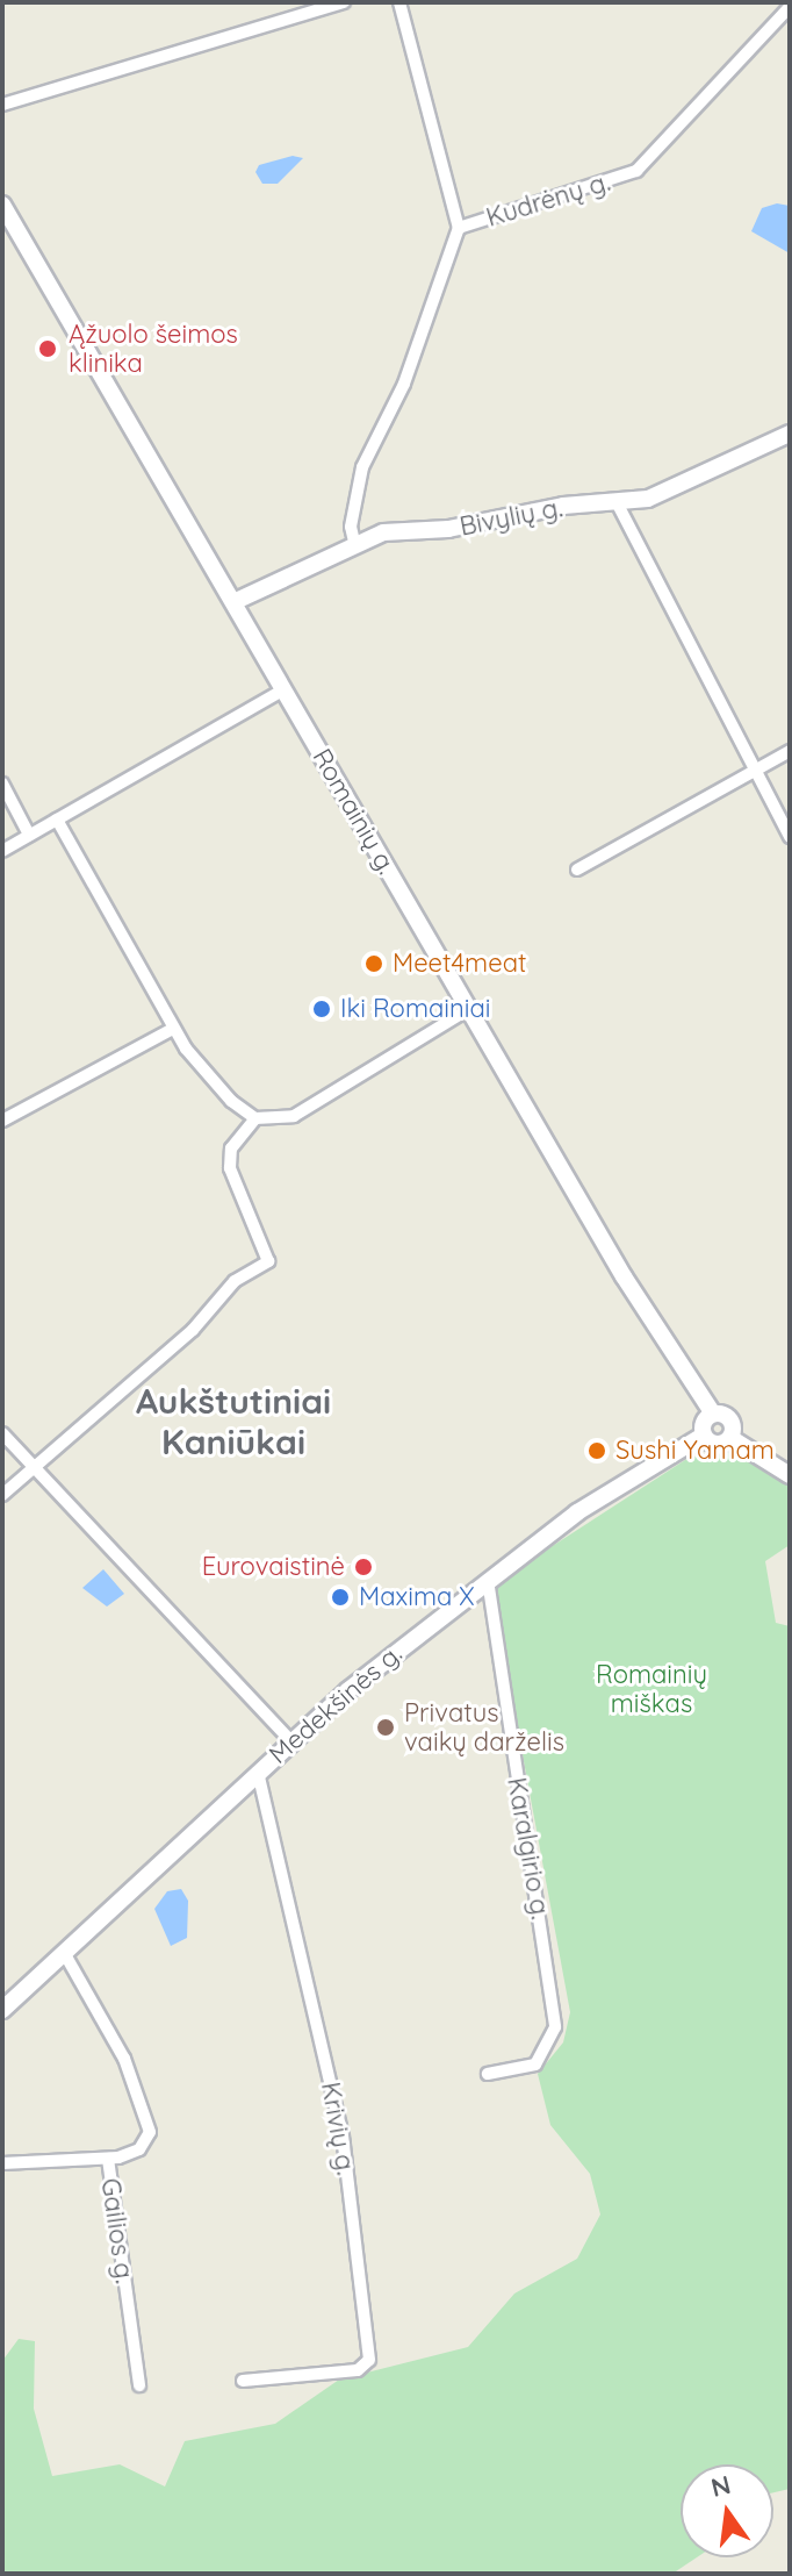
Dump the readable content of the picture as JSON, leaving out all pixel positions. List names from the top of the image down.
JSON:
{
  "streets": {
    "main road": ["Bivylių g.", "Romainių g.", "Medekšinės g."],
    "street": [
      "Kudrėnų g.",
      "Karalgirio g.",
      "Krivių g.",
      "Gailios g."
    ]
  },
  "crossings": [
    ["Kudrėnų g.", "Bivylių g."],
    ["Bivylių g.", "Romainių g."],
    ["Romainių g.", "Medekšinės g."],
    ["Medekšinės g.", "Karalgirio g."],
    ["Medekšinės g.", "Krivių g."],
    ["Medekšinės g.", "Gailios g."]
  ],
  "districts": ["Aukštutiniai Kaniūkai"],
  "parks": ["Romainių miškas"],
  "places": [
    "Ąžuolo šeimos klinika",
    "Meet4meat",
    "Iki Romainiai",
    "Sushi Yamam",
    "Eurovaistinė",
    "Maxima X",
    "Privatus vaikų darželis"
  ],
  "north": "top"
}
